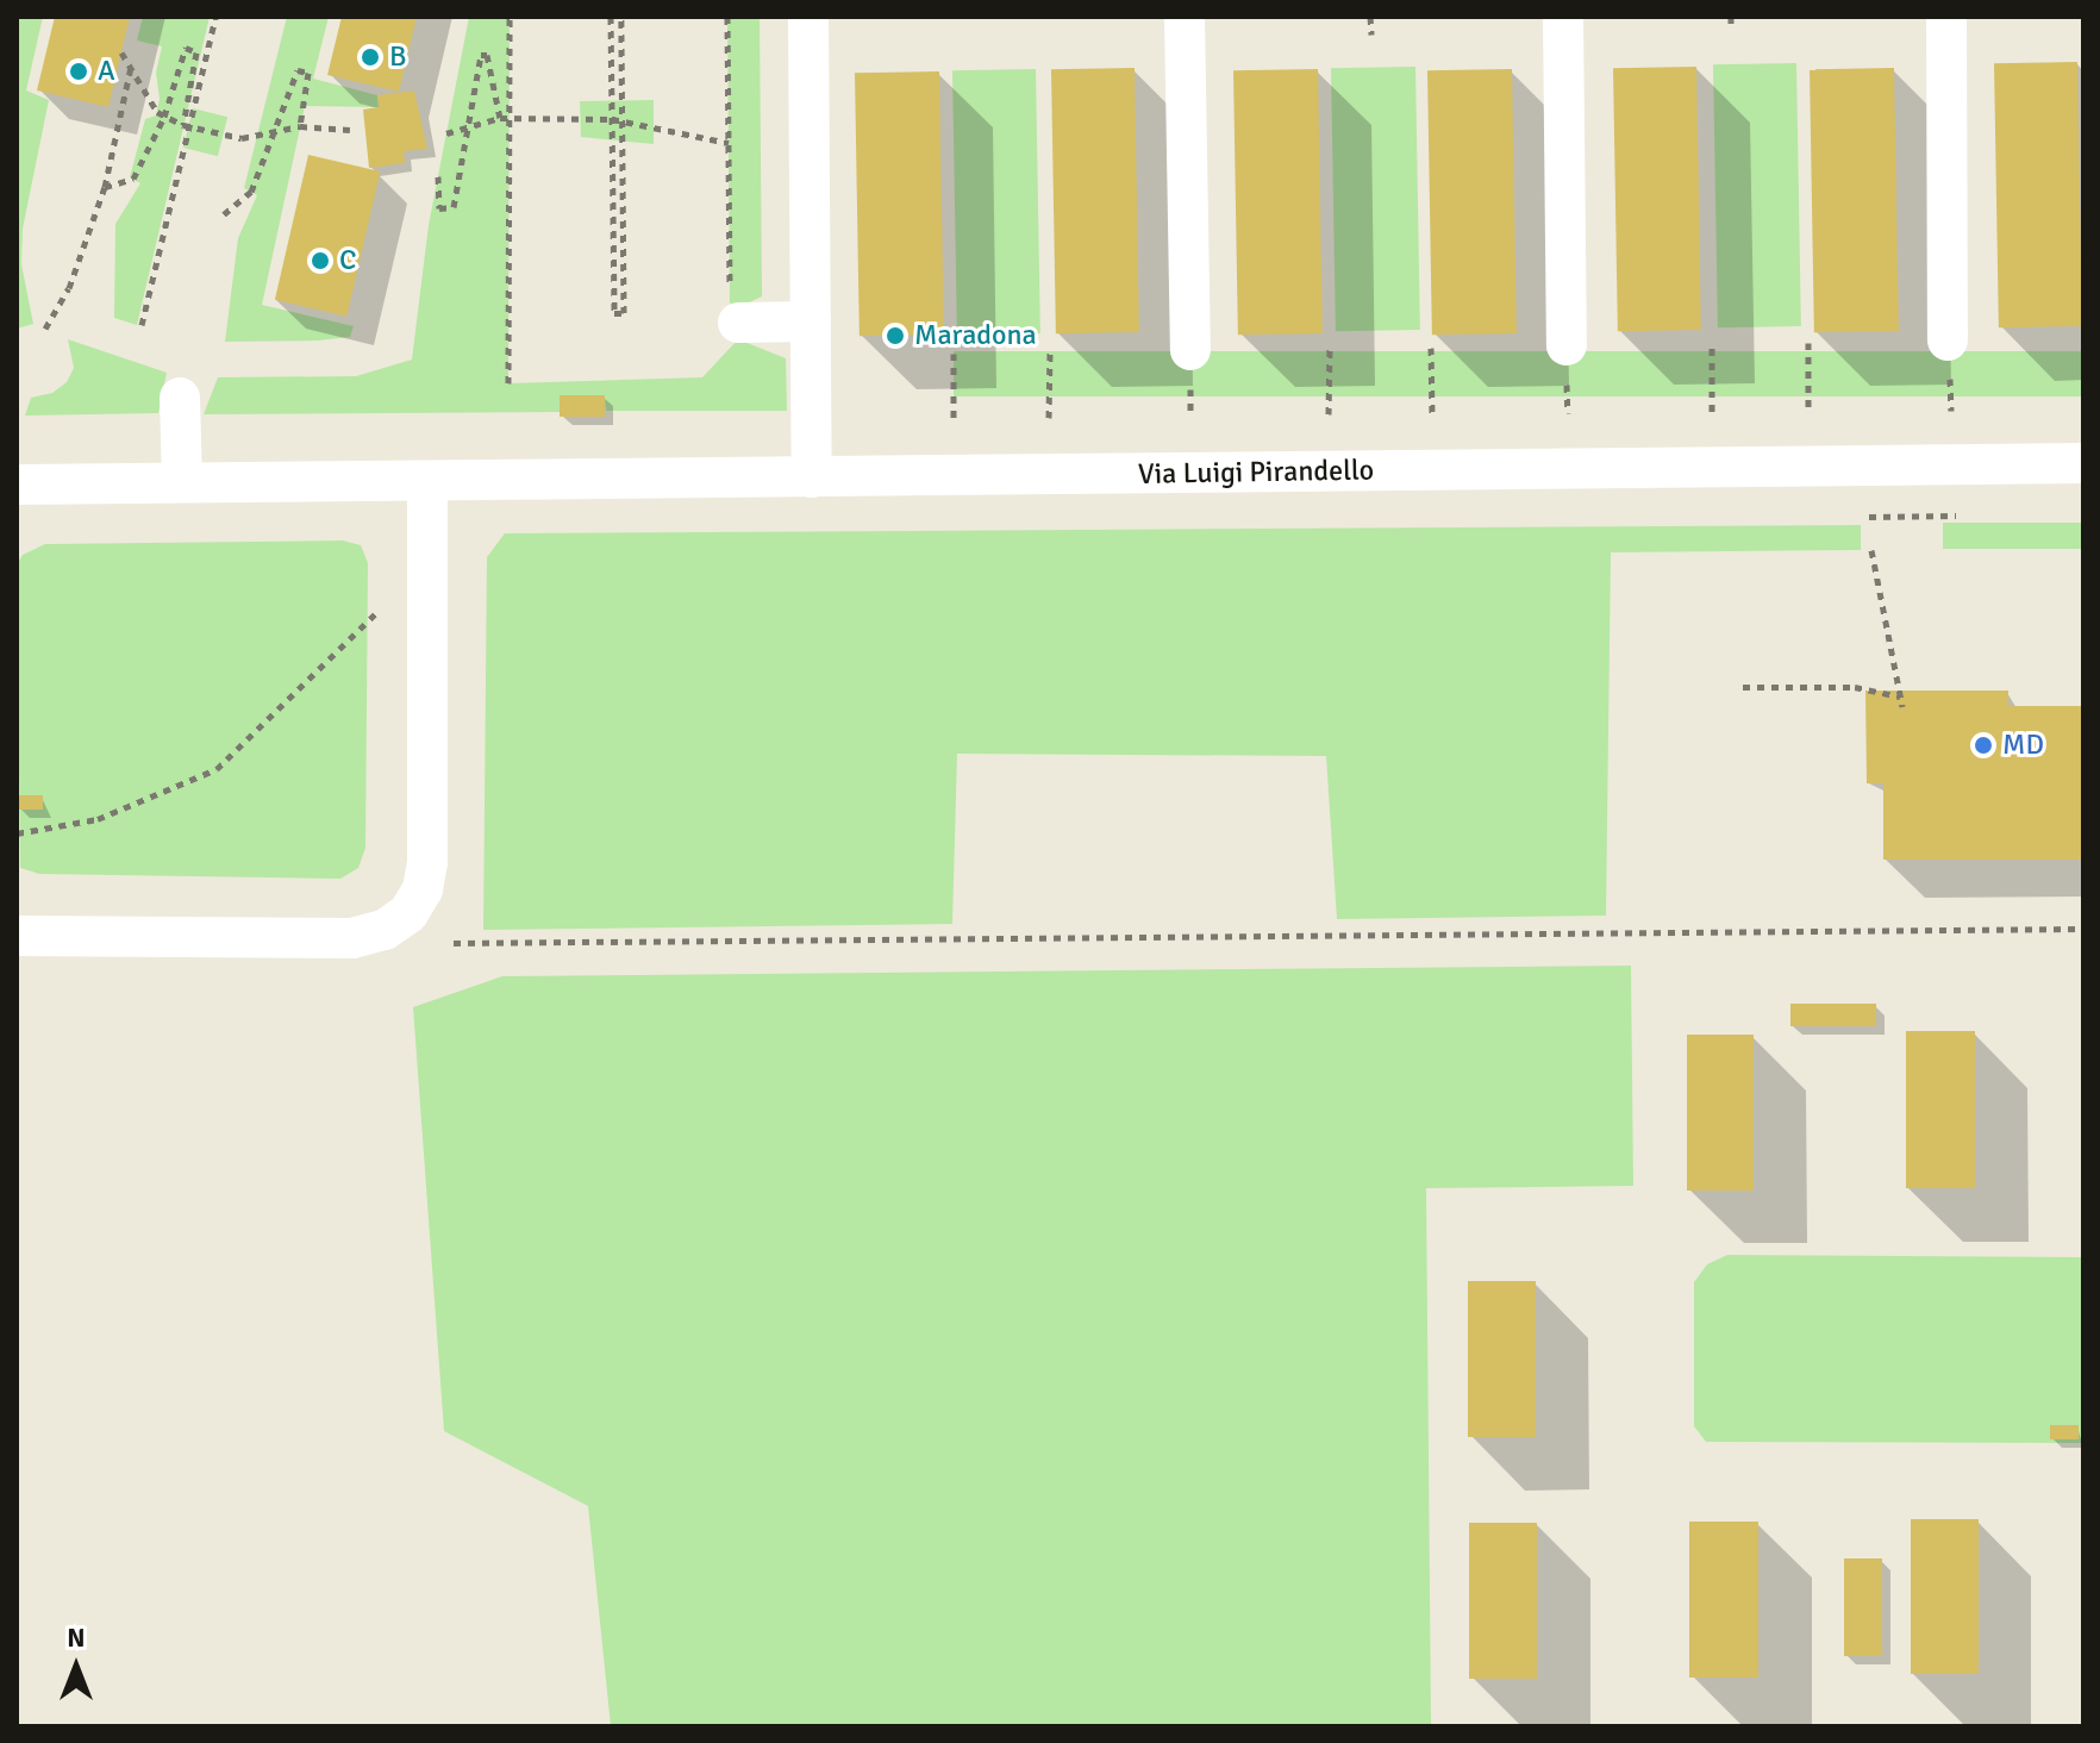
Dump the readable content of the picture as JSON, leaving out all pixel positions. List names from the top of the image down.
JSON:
{
  "streets": {
    "street": ["Via Luigi Pirandello"]
  },
  "places": [
    "B",
    "A",
    "C",
    "Maradona",
    "MD"
  ],
  "north": "top"
}
